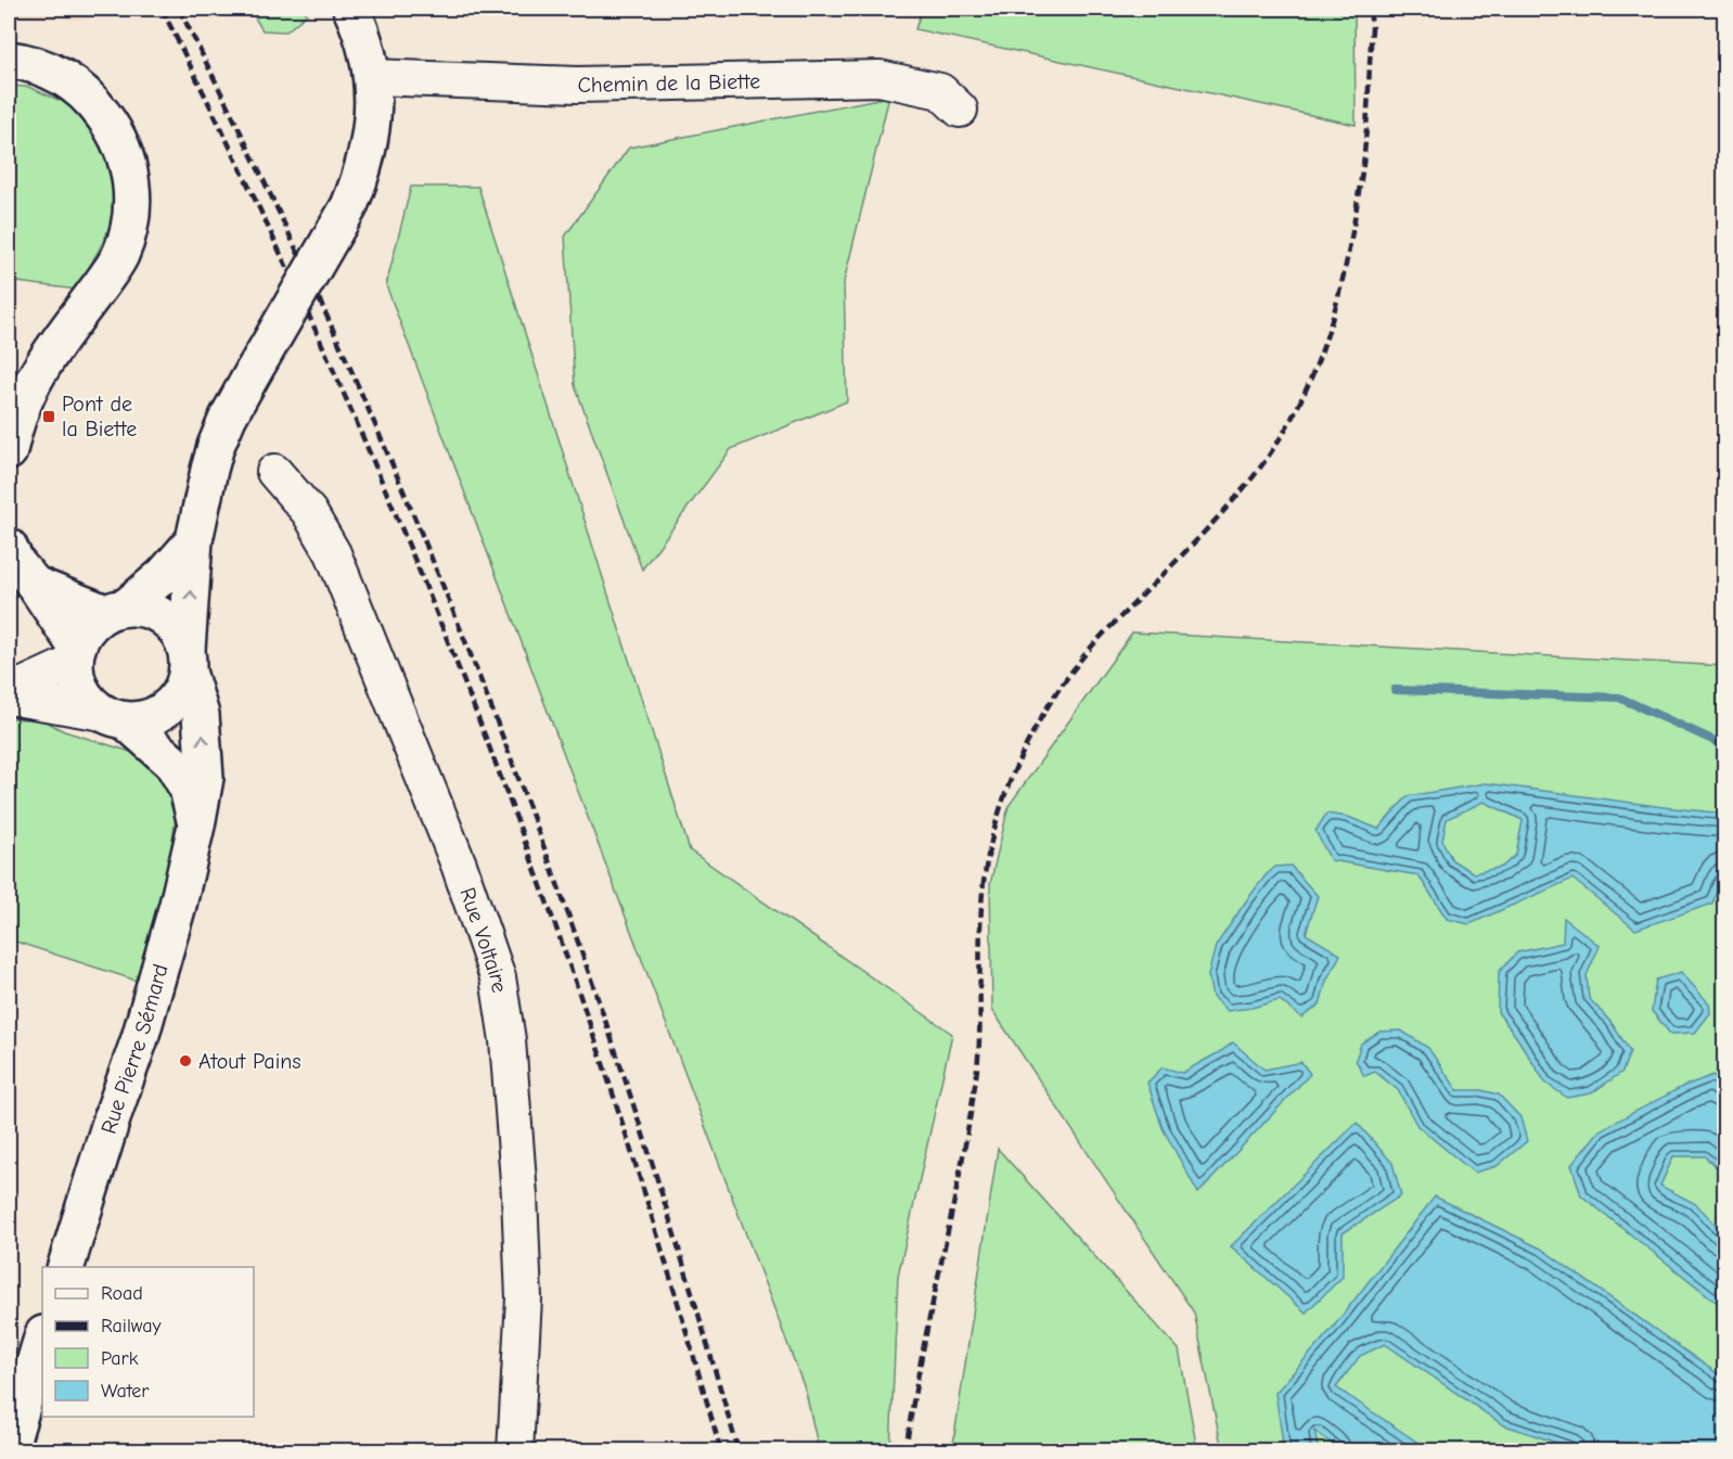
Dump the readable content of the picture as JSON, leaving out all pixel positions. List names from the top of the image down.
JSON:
{
  "streets": {
    "main road": ["Rue Pierre Sémard"],
    "street": ["Chemin de la Biette", "Rue Voltaire"]
  },
  "places": {
    "transit": ["Pont de la Biette"],
    "other": ["Atout Pains"]
  },
  "legend": [
    "Road",
    "Railway",
    "Park",
    "Water"
  ]
}
